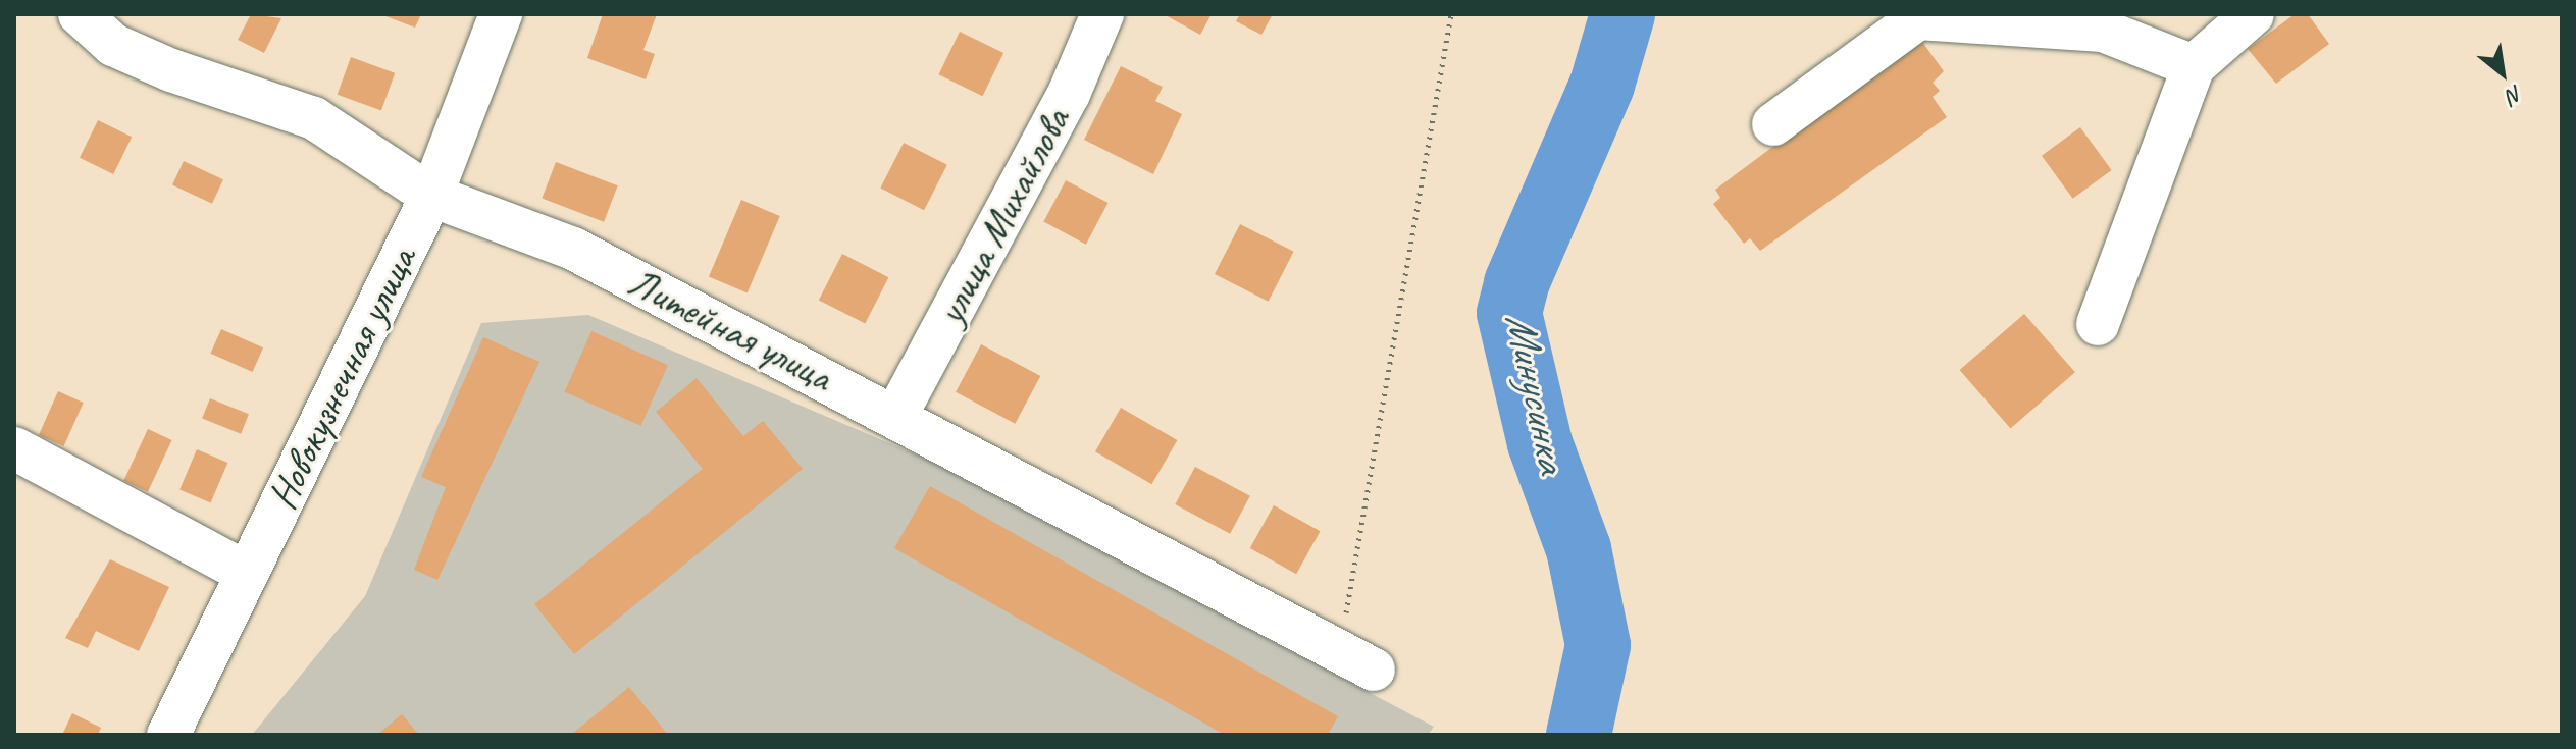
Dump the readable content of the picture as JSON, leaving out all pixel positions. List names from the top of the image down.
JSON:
{
  "streets": {
    "street": ["улица Михайлова", "Литейная улица", "Новокузнечная улица"]
  },
  "crossings": [
    ["улица Михайлова", "Литейная улица"],
    ["Литейная улица", "Новокузнечная улица"]
  ],
  "water": ["Минусинка"],
  "north": "bottom right"
}
